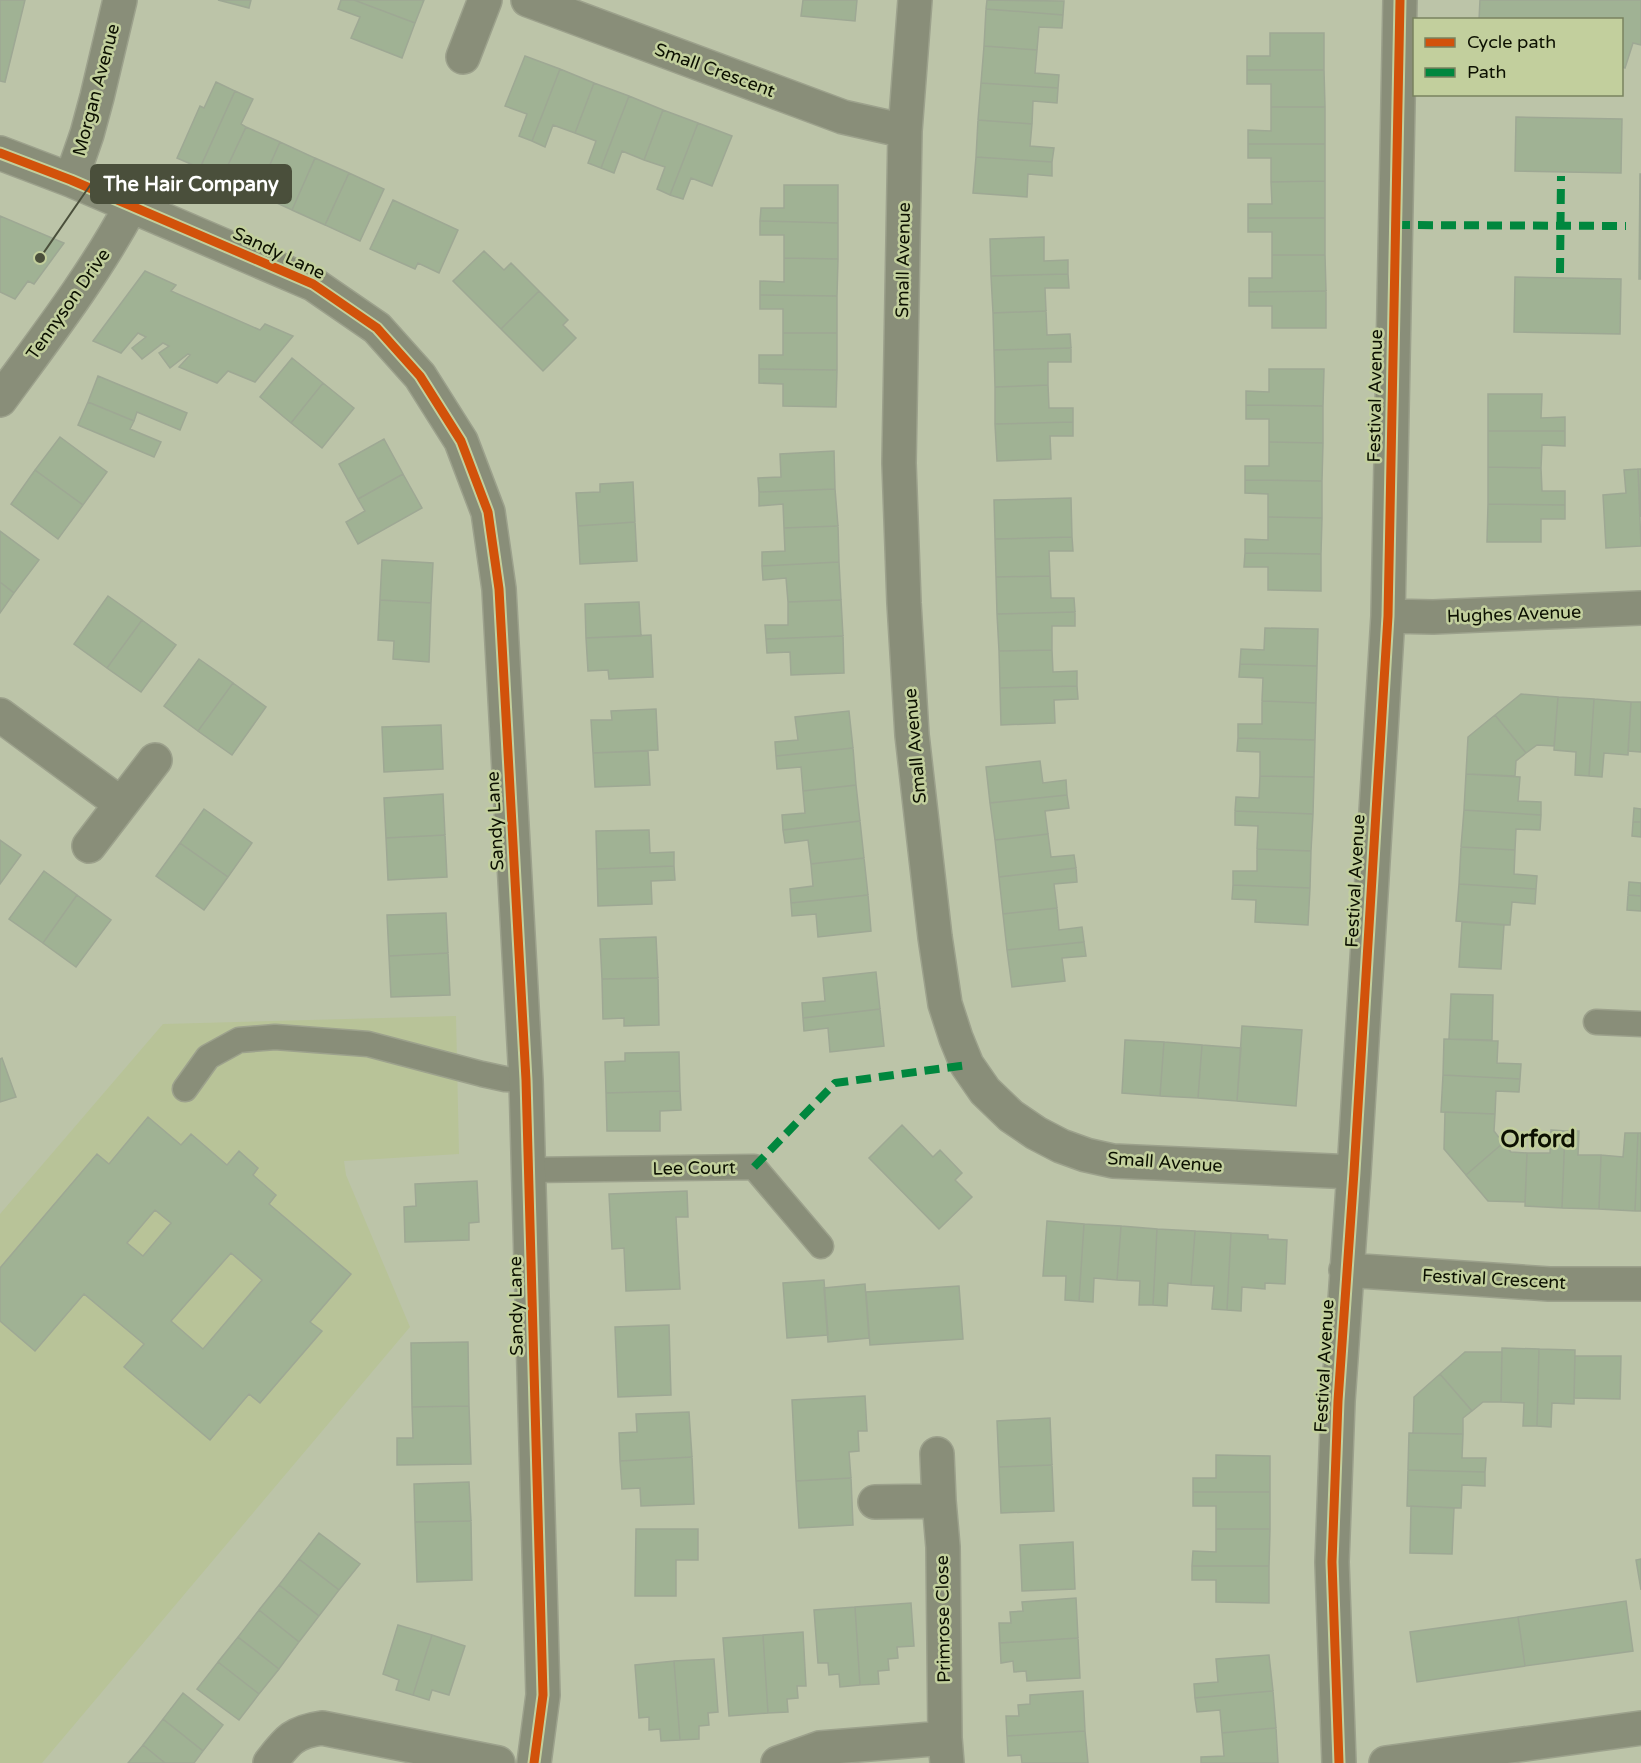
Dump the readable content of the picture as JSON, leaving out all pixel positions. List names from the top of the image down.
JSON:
{
  "streets": {
    "street": [
      "Small Crescent",
      "Morgan Avenue",
      "Sandy Lane",
      "Small Avenue",
      "Tennyson Drive",
      "Festival Avenue",
      "Hughes Avenue",
      "Festival Crescent",
      "Primrose Close"
    ],
    "lane": ["Lee Court"]
  },
  "crossings": [
    ["Small Crescent", "Small Avenue"],
    ["Morgan Avenue", "Sandy Lane"],
    ["Sandy Lane", "Tennyson Drive"],
    ["Sandy Lane", "Lee Court"],
    ["Small Avenue", "Festival Avenue"],
    ["Festival Avenue", "Hughes Avenue"],
    ["Festival Avenue", "Festival Crescent"]
  ],
  "districts": ["Orford"],
  "places": ["The Hair Company"],
  "legend": ["Cycle path", "Path"]
}
